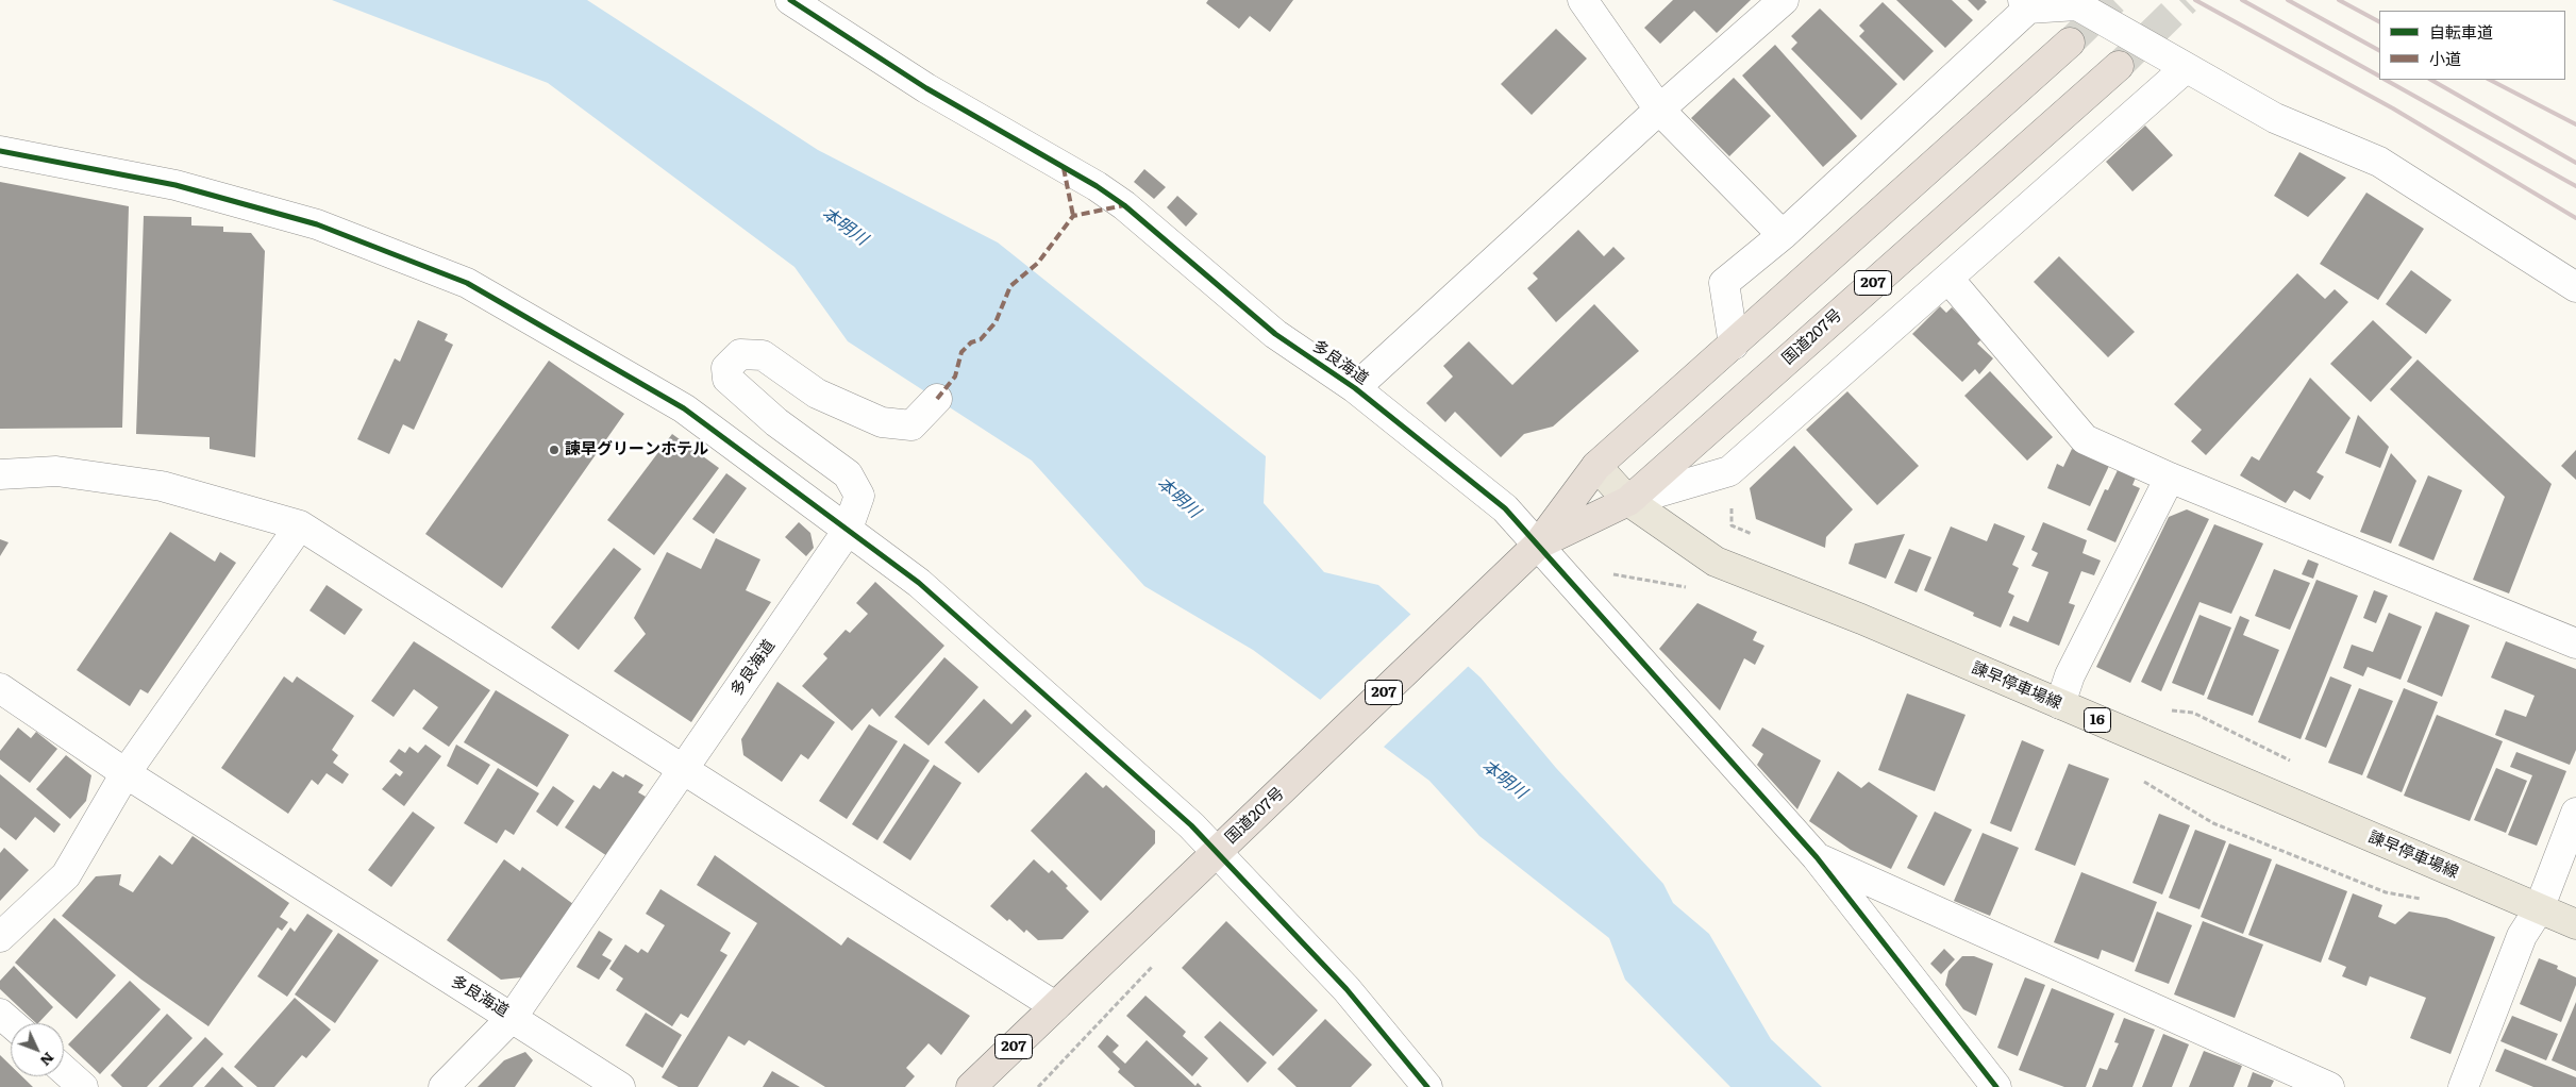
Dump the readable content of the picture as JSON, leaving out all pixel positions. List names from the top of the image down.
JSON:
{
  "streets": {
    "highway": ["207", "国道207号"],
    "main road": ["諫早停車場線", "16"],
    "street": ["多良海道"]
  },
  "crossings": [
    ["国道207号", "多良海道"],
    ["国道207号", "諫早停車場線"]
  ],
  "water": ["本明川"],
  "places": ["諫早グリーンホテル"],
  "legend": ["自転車道", "小道"],
  "north": "bottom right"
}
